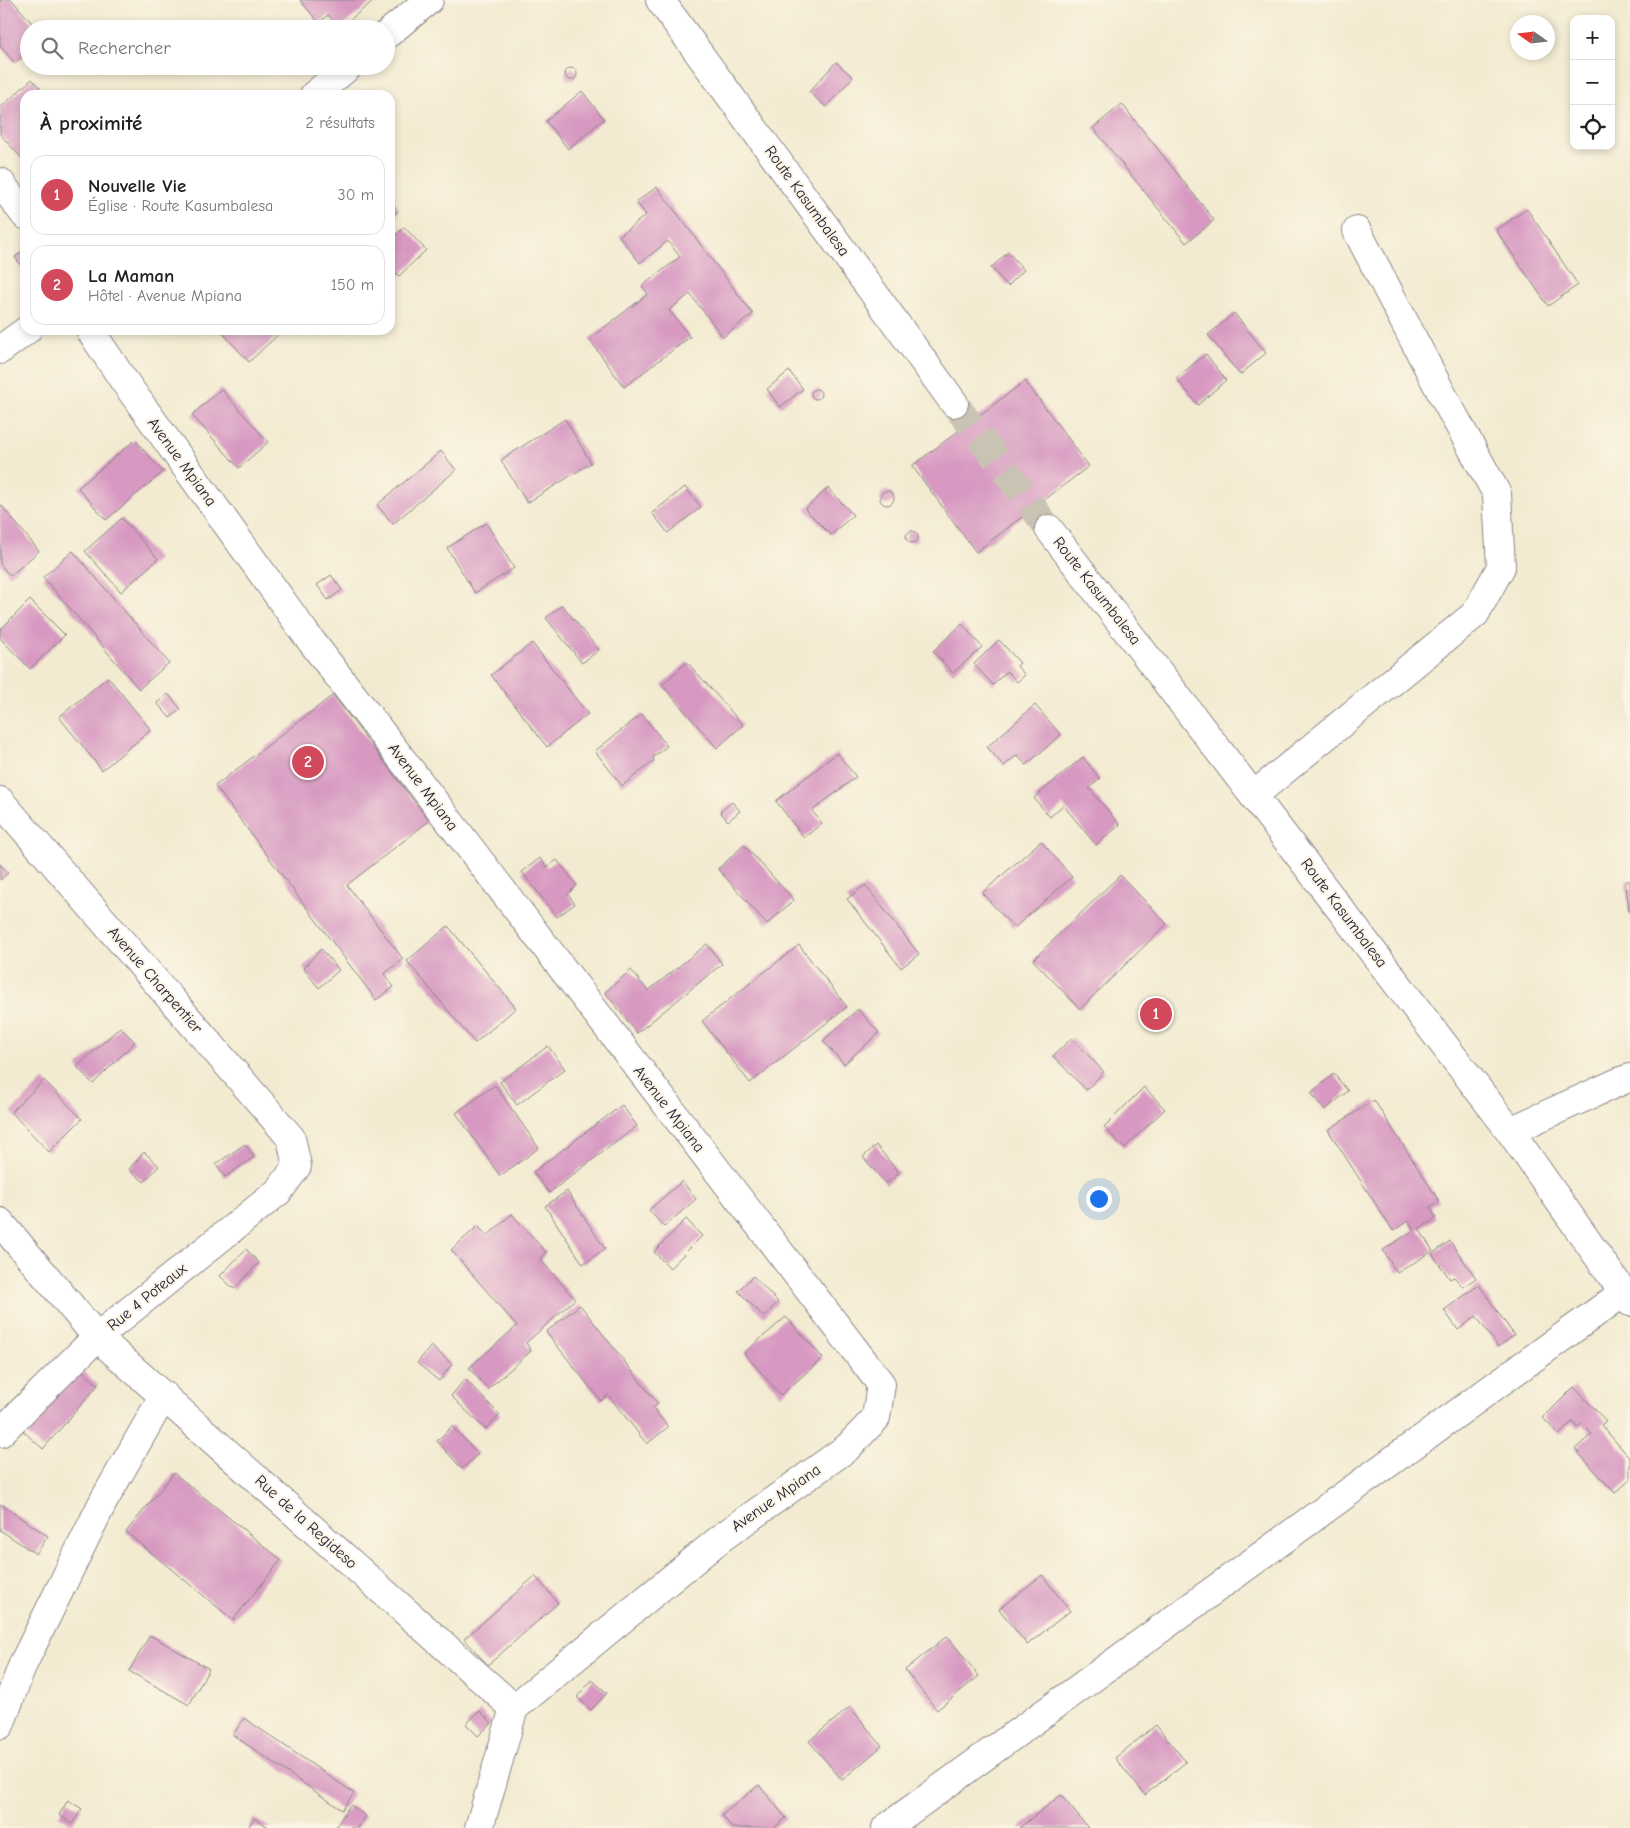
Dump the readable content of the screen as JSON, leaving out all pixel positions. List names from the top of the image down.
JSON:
{
  "streets": {
    "main road": [
      "Route Kasumbalesa",
      "Avenue Mpiana",
      "Avenue Charpentier",
      "Rue 4 Poteaux",
      "Rue de la Regideso"
    ]
  },
  "crossings": [
    ["Avenue Mpiana", "Rue de la Regideso"],
    ["Avenue Charpentier", "Rue 4 Poteaux"],
    ["Rue 4 Poteaux", "Rue de la Regideso"]
  ],
  "north": "left",
  "page": {
    "map_buttons": ["+", "−"],
    "search": "Rechercher",
    "heading": ["À proximité", "2 résultats"],
    "list": [
      {
        "mark": "1",
        "name": "Nouvelle Vie",
        "note": "Église · Route Kasumbalesa",
        "value": "30 m"
      },
      {
        "mark": "2",
        "name": "La Maman",
        "note": "Hôtel · Avenue Mpiana",
        "value": "150 m"
      }
    ],
    "pins": ["2", "1"]
  }
}
